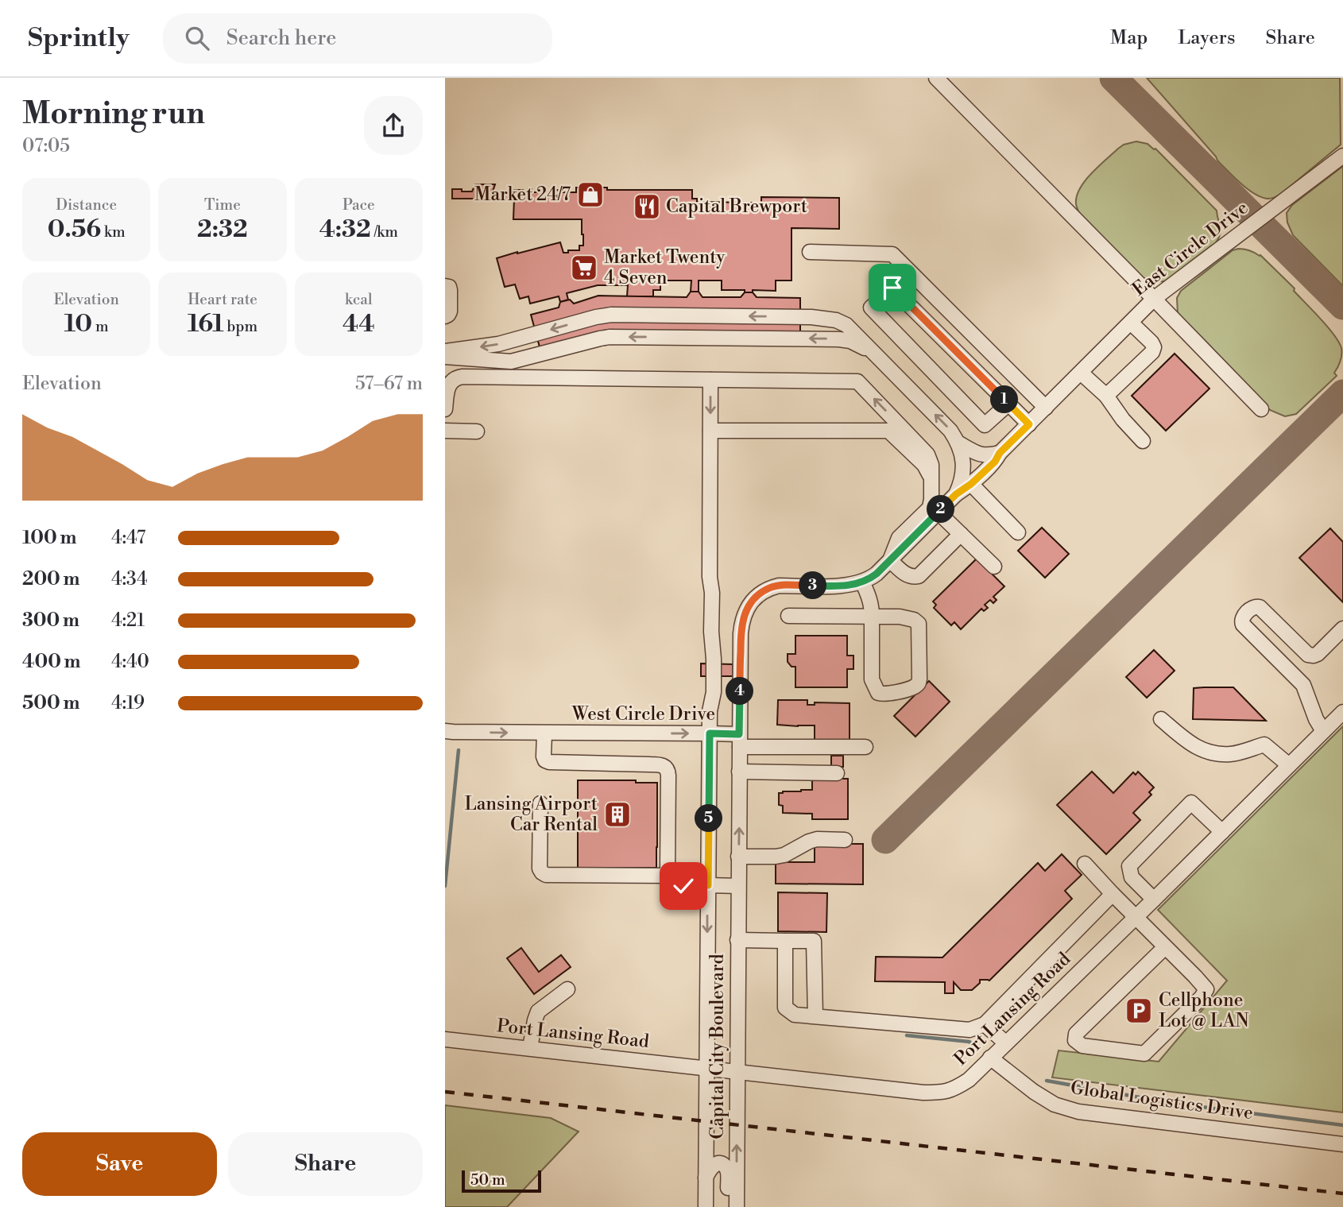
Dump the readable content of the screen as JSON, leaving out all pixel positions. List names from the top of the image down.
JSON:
{
  "streets": {
    "street": [
      "East Circle Drive",
      "West Circle Drive",
      "Port Lansing Road",
      "Capital City Boulevard",
      "Global Logistics Drive"
    ]
  },
  "crossings": [
    ["East Circle Drive", "West Circle Drive"],
    ["West Circle Drive", "Capital City Boulevard"],
    ["Port Lansing Road", "Capital City Boulevard"],
    ["Port Lansing Road", "Global Logistics Drive"]
  ],
  "one_way": ["West Circle Drive"],
  "places": {
    "shop": ["Market 24/7"],
    "restaurant": ["Capital Brewport"],
    "supermarket": ["Market Twenty 4 Seven"],
    "building": ["Lansing Airport Car Rental"],
    "parking": ["Cellphone Lot @ LAN"]
  },
  "scale_bar": "50 m",
  "page": {
    "header": "Sprintly",
    "search": "Search here",
    "nav": ["Map", "Layers", "Share"],
    "heading": ["Morning run", "07:05"],
    "stats": [
      ["Distance", "0.56 km"],
      ["Time", "2:32"],
      ["Pace", "4:32 /km"],
      ["Elevation", "10 m"],
      ["Heart rate", "161 bpm"],
      ["kcal", "44"]
    ],
    "chart": ["Elevation", "57–67 m"],
    "pins": [
      "1",
      "2",
      "3",
      "4",
      "5"
    ],
    "list": [
      {
        "name": "100 m",
        "note": "4:47"
      },
      {
        "name": "200 m",
        "note": "4:34"
      },
      {
        "name": "300 m",
        "note": "4:21"
      },
      {
        "name": "400 m",
        "note": "4:40"
      },
      {
        "name": "500 m",
        "note": "4:19"
      }
    ],
    "buttons": ["Save", "Share"],
    "scale": "50 m"
  }
}
